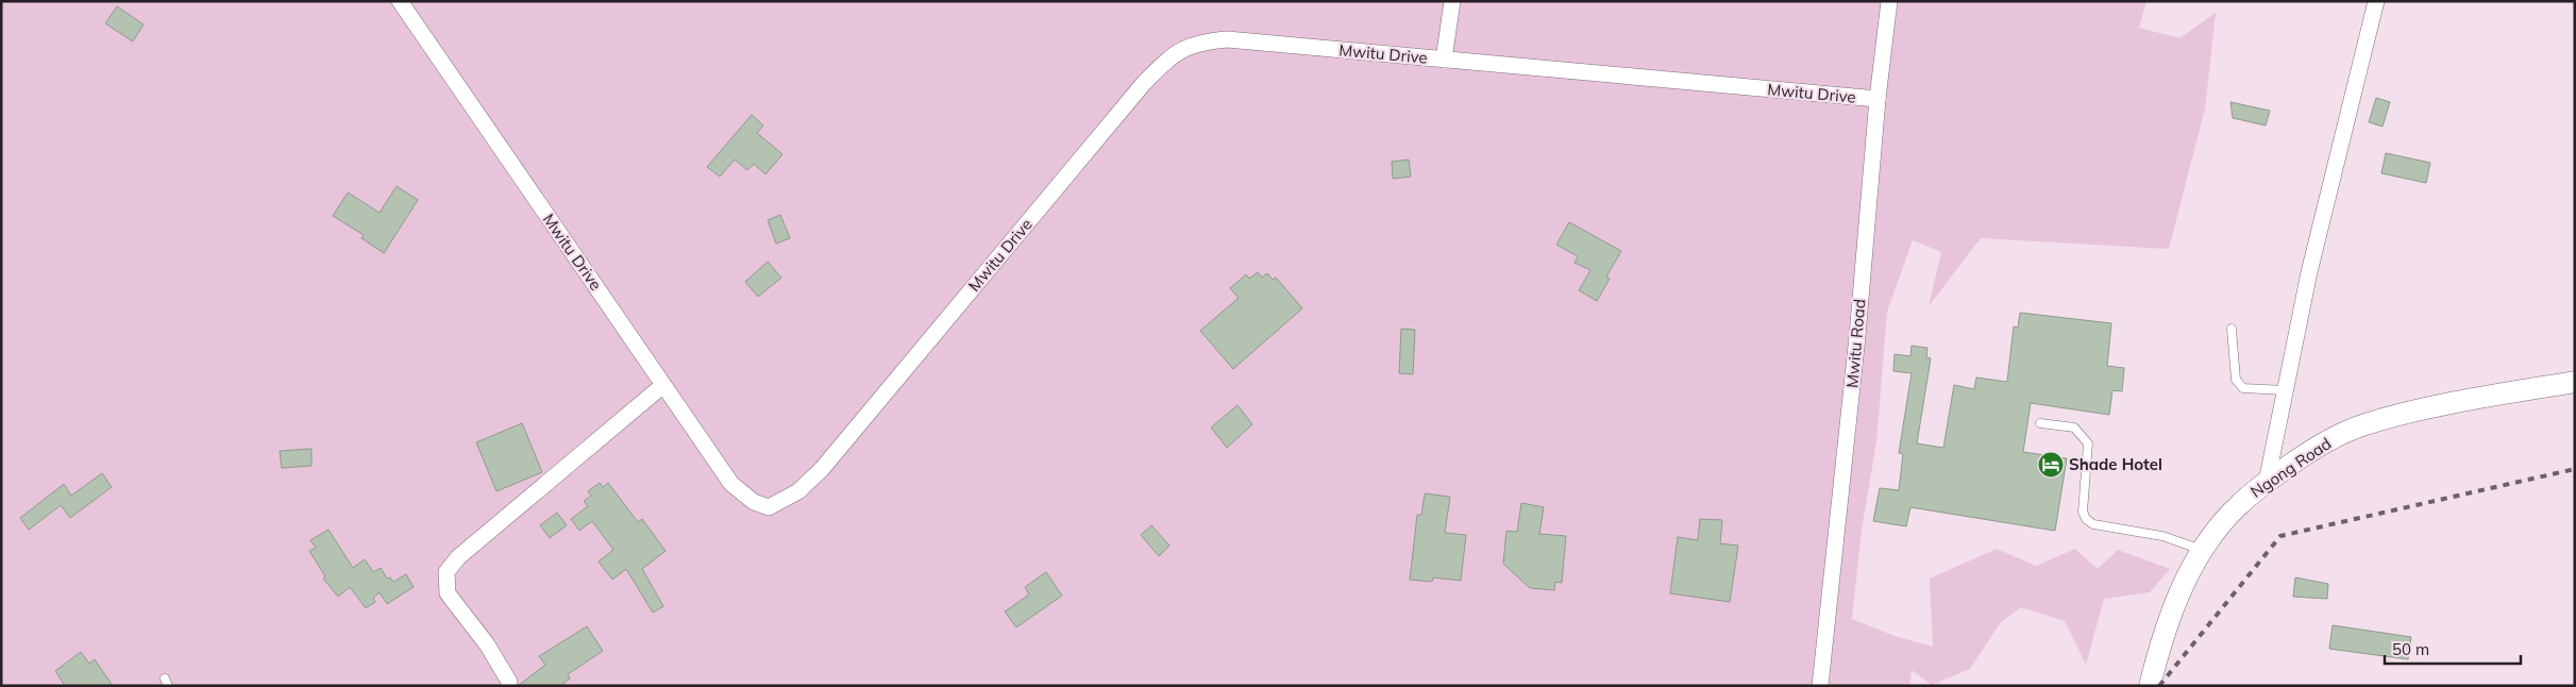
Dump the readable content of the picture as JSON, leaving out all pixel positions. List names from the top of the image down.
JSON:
{
  "streets": {
    "main road": ["Ngong Road"],
    "street": ["Mwitu Drive", "Mwitu Road"]
  },
  "crossings": [
    ["Mwitu Drive", "Mwitu Road"]
  ],
  "places": {
    "hotel": ["Shade Hotel"]
  },
  "scale_bar": "50 m"
}
